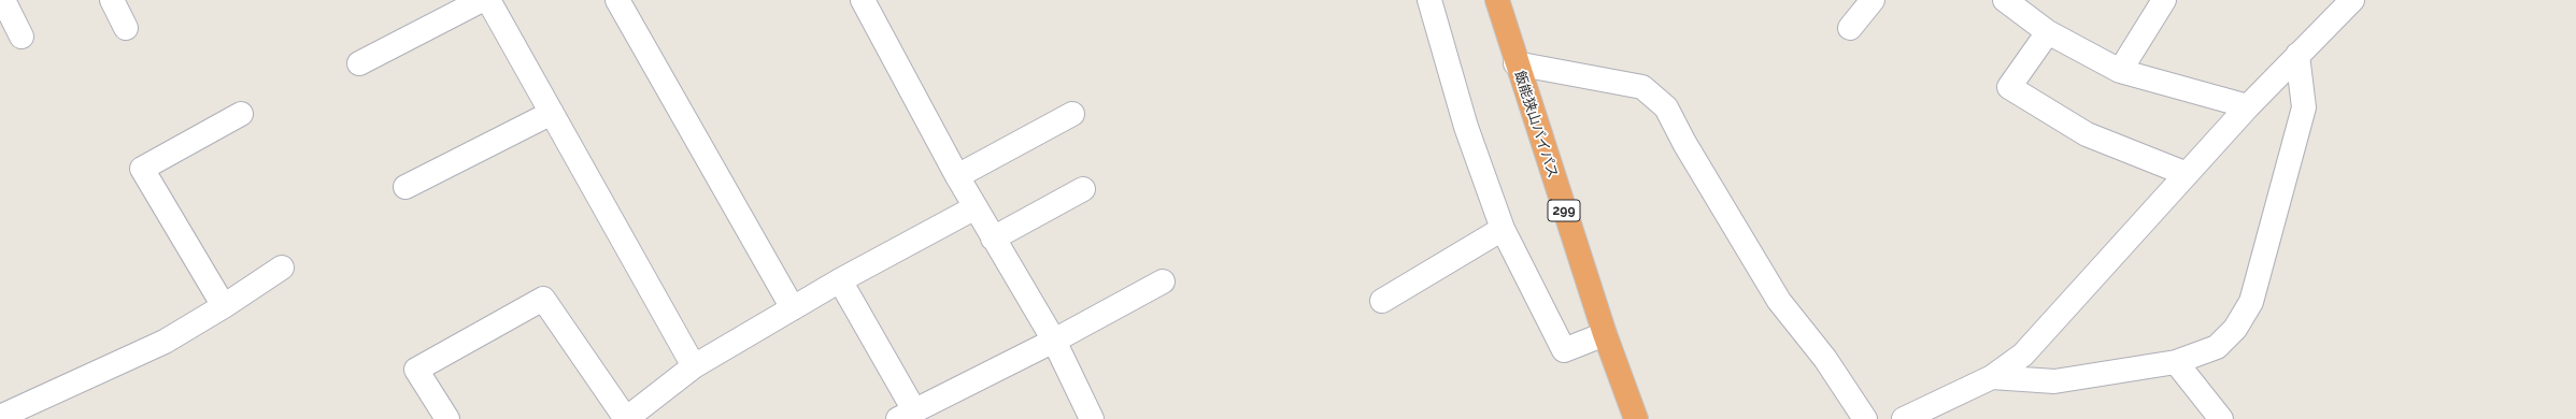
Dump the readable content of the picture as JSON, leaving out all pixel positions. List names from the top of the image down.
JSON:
{
  "streets": {
    "highway": ["飯能狭山バイパス", "299"]
  }
}
